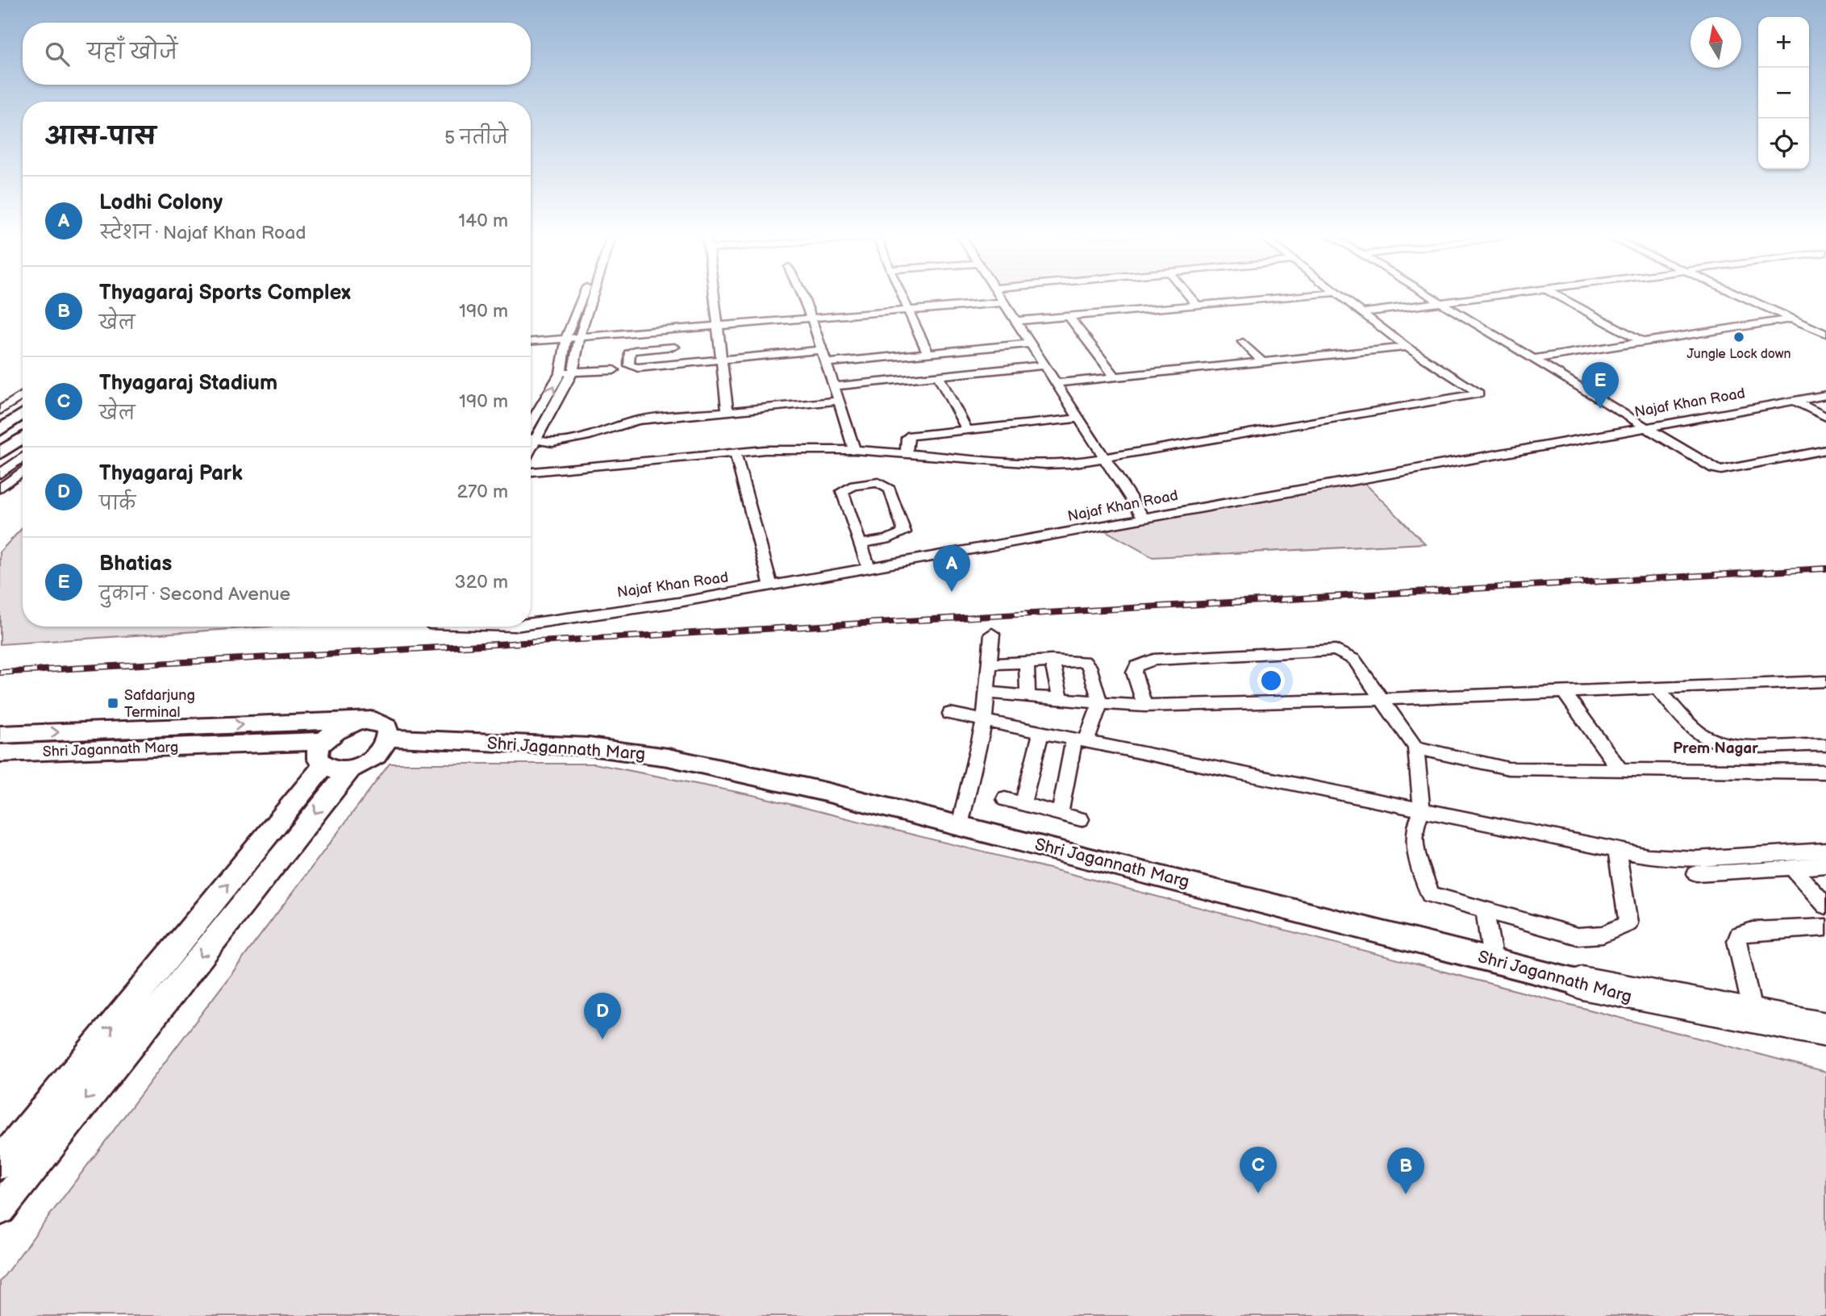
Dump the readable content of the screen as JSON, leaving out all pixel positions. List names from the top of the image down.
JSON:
{
  "streets": {
    "street": ["Najaf Khan Road", "Shri Jagannath Marg"]
  },
  "districts": ["Prem Nagar"],
  "places": {
    "other": ["Jungle Lock down"],
    "transit": ["Safdarjung Terminal"]
  },
  "north": "top",
  "page": {
    "map_buttons": ["+", "−"],
    "search": "यहाँ खोजें",
    "heading": ["आस-पास", "5 नतीजे"],
    "list": [
      {
        "mark": "A",
        "name": "Lodhi Colony",
        "note": "स्टेशन · Najaf Khan Road",
        "value": "140 m"
      },
      {
        "mark": "B",
        "name": "Thyagaraj Sports Complex",
        "note": "खेल",
        "value": "190 m"
      },
      {
        "mark": "C",
        "name": "Thyagaraj Stadium",
        "note": "खेल",
        "value": "190 m"
      },
      {
        "mark": "D",
        "name": "Thyagaraj Park",
        "note": "पार्क",
        "value": "270 m"
      },
      {
        "mark": "E",
        "name": "Bhatias",
        "note": "दुकान · Second Avenue",
        "value": "320 m"
      }
    ],
    "pins": [
      "E",
      "A",
      "D",
      "C",
      "B"
    ]
  }
}
